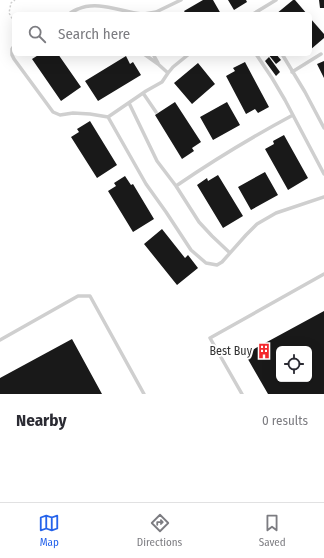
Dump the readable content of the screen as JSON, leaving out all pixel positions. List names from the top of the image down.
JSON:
{
  "places": {
    "building": ["Best Buy"]
  },
  "page": {
    "search": "Search here",
    "heading": ["Nearby", "0 results"],
    "nav": ["Map", "Directions", "Saved"]
  }
}
